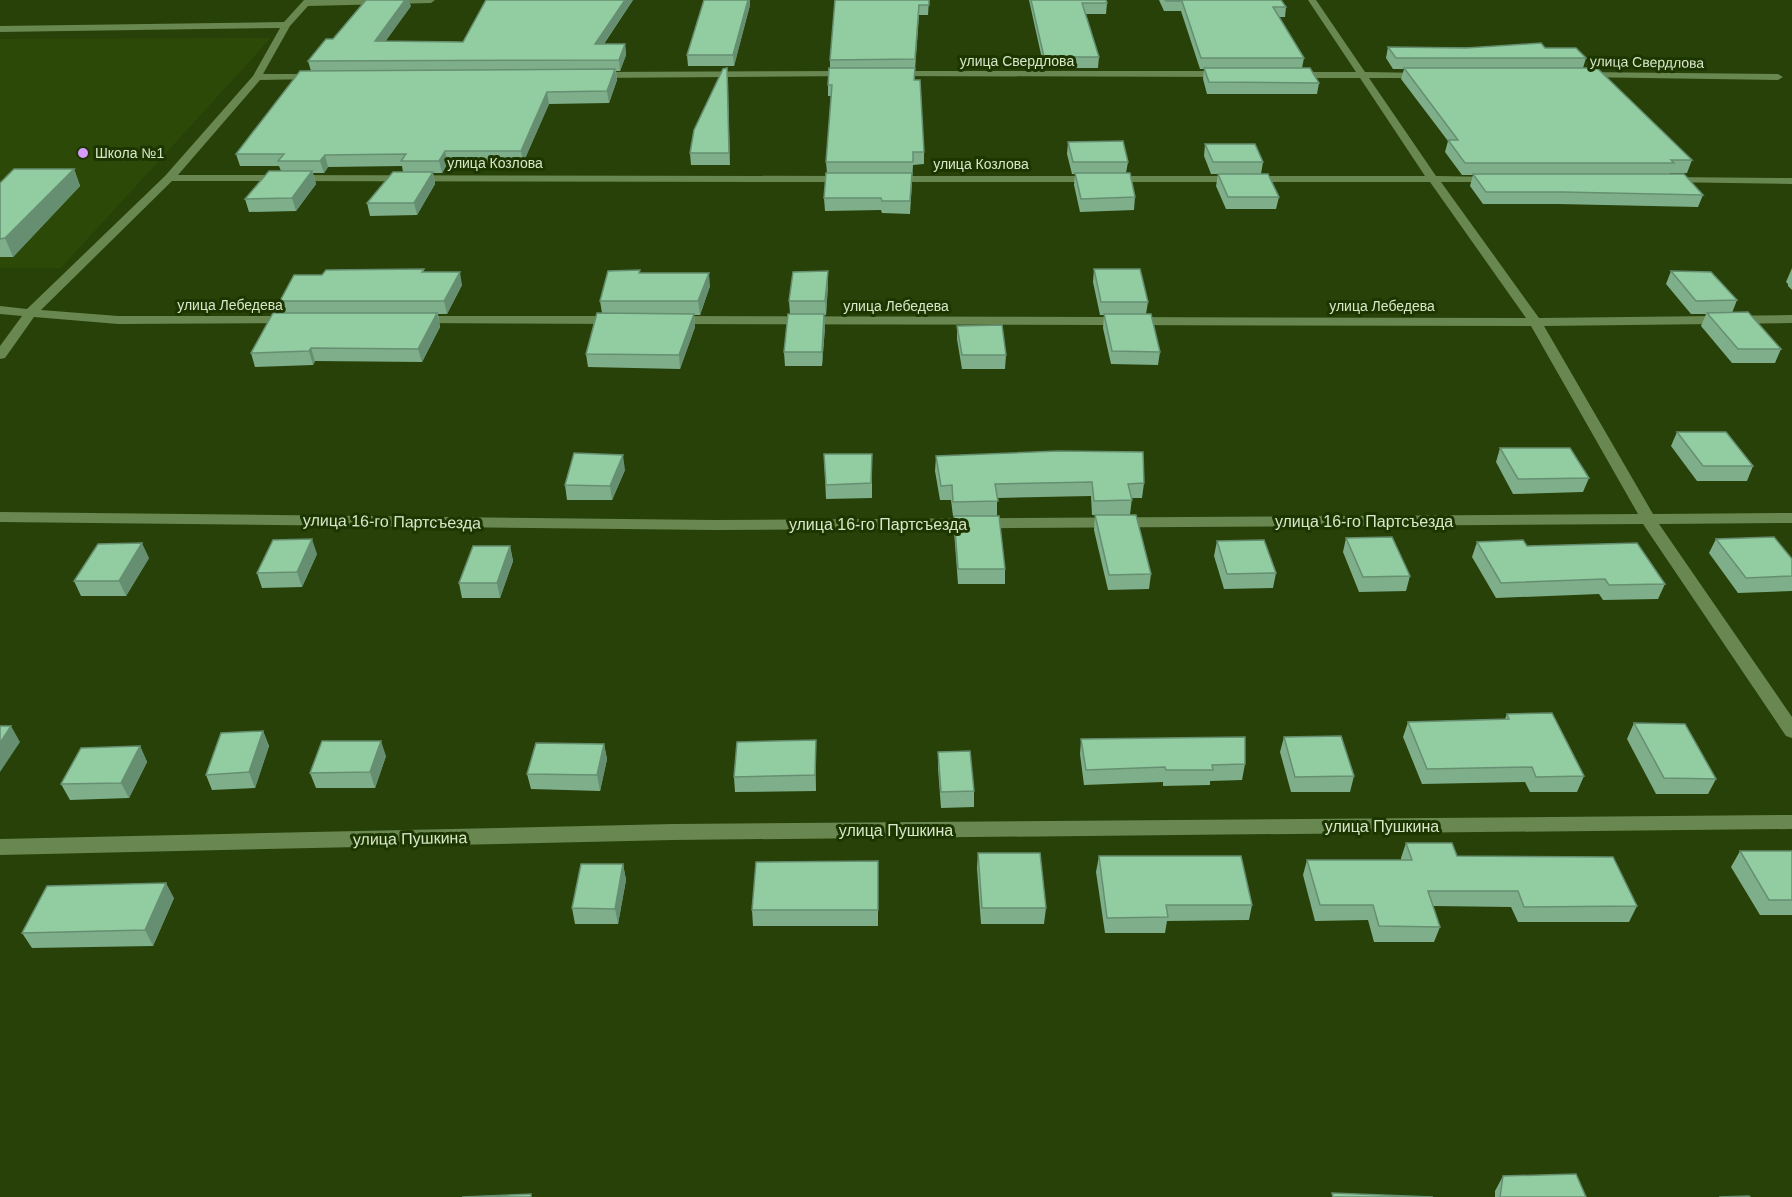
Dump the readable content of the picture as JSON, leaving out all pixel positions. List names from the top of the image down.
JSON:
{
  "streets": {
    "street": [
      "улица Свердлова",
      "улица Козлова",
      "улица Лебедева",
      "улица 16-го Партсъезда",
      "улица Пушкина"
    ]
  },
  "places": ["Школа №1"]
}
